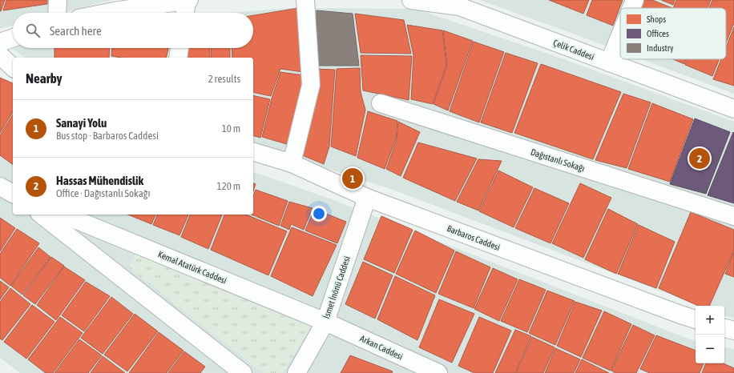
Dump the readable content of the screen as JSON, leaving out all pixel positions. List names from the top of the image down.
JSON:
{
  "streets": {
    "street": [
      "Çelik Caddesi",
      "Dağıstanlı Sokağı",
      "Barbaros Caddesi",
      "Kemal Atatürk Caddesi",
      "İsmet İnönü Caddesi",
      "Arkan Caddesi"
    ]
  },
  "crossings": [
    ["Barbaros Caddesi", "İsmet İnönü Caddesi"],
    ["Kemal Atatürk Caddesi", "İsmet İnönü Caddesi"],
    ["Kemal Atatürk Caddesi", "Arkan Caddesi"],
    ["İsmet İnönü Caddesi", "Arkan Caddesi"]
  ],
  "legend": ["Shops", "Offices", "Industry"],
  "page": {
    "search": "Search here",
    "heading": ["Nearby", "2 results"],
    "list": [
      {
        "mark": "1",
        "name": "Sanayi Yolu",
        "note": "Bus stop · Barbaros Caddesi",
        "value": "10 m"
      },
      {
        "mark": "2",
        "name": "Hassas Mühendislik",
        "note": "Office · Dağıstanlı Sokağı",
        "value": "120 m"
      }
    ],
    "pins": ["2", "1"],
    "map_buttons": ["+", "−"]
  }
}
